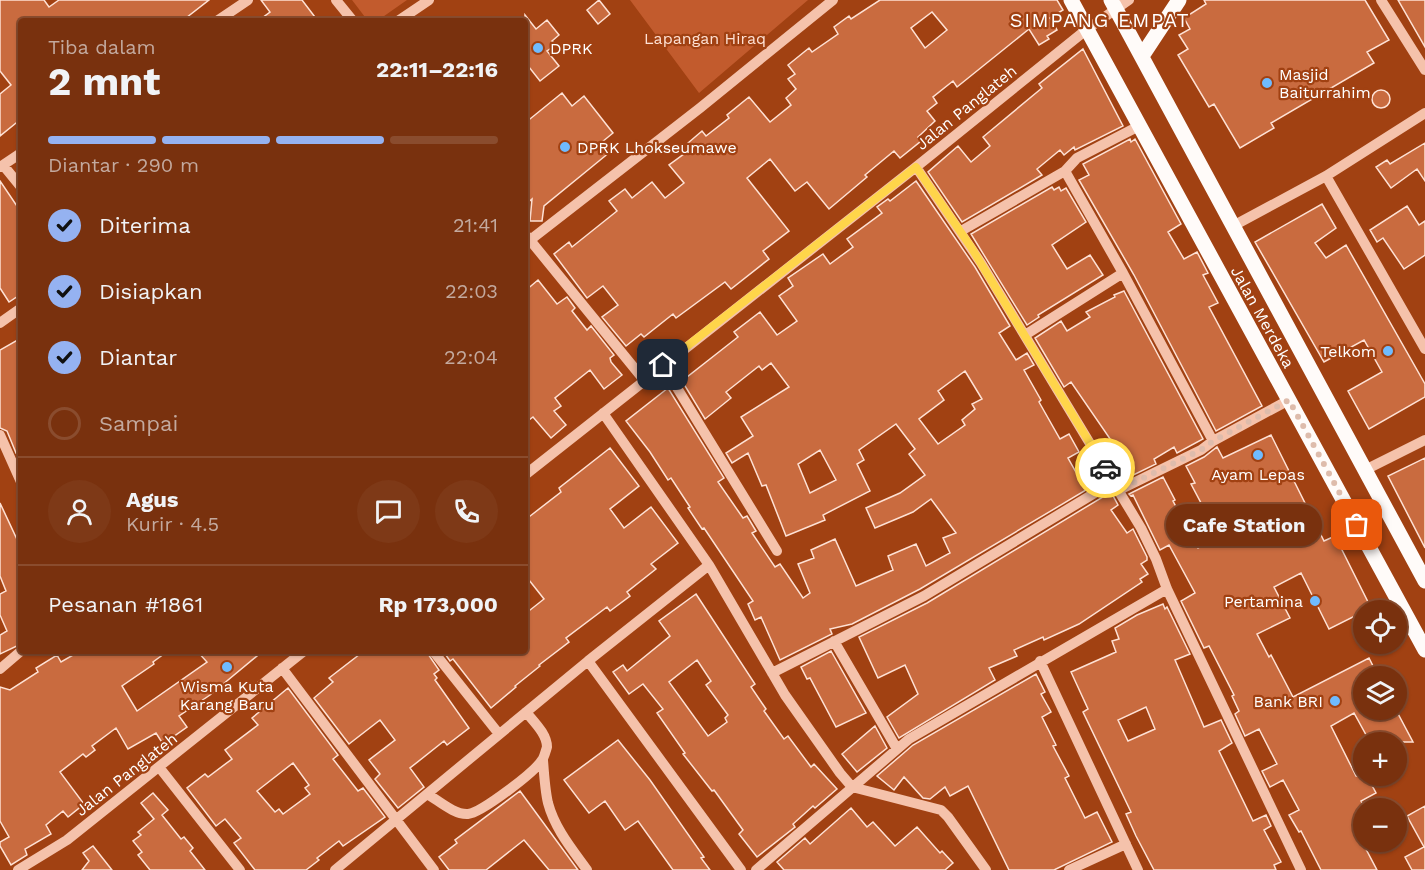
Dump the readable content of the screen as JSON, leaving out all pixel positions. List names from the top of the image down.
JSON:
{
  "streets": {
    "main road": ["Jalan Merdeka"],
    "street": ["Jalan Panglateh"]
  },
  "crossings": [
    ["Jalan Panglateh", "Jalan Merdeka"]
  ],
  "districts": ["SIMPANG EMPAT"],
  "parks": ["Lapangan Hiraq"],
  "places": [
    "DPRK",
    "Masjid Baiturrahim",
    "DPRK Lhokseumawe",
    "Telkom",
    "Ayam Lepas",
    "Cafe Station",
    "Pertamina",
    "Wisma Kuta Karang Baru",
    "Bank BRI"
  ],
  "page": {
    "heading": ["2 mnt", "Tiba dalam", "22:11–22:16"],
    "panel": [
      "Agus",
      "Kurir · 4.5",
      "Pesanan #1861",
      "Rp 173,000"
    ],
    "bar": "Diantar · 290 m",
    "list": [
      ["Diterima", "21:41"],
      ["Disiapkan", "22:03"],
      ["Diantar", "22:04"],
      "Sampai"
    ],
    "bubble": "Cafe Station",
    "map_buttons": ["+", "−"]
  }
}
